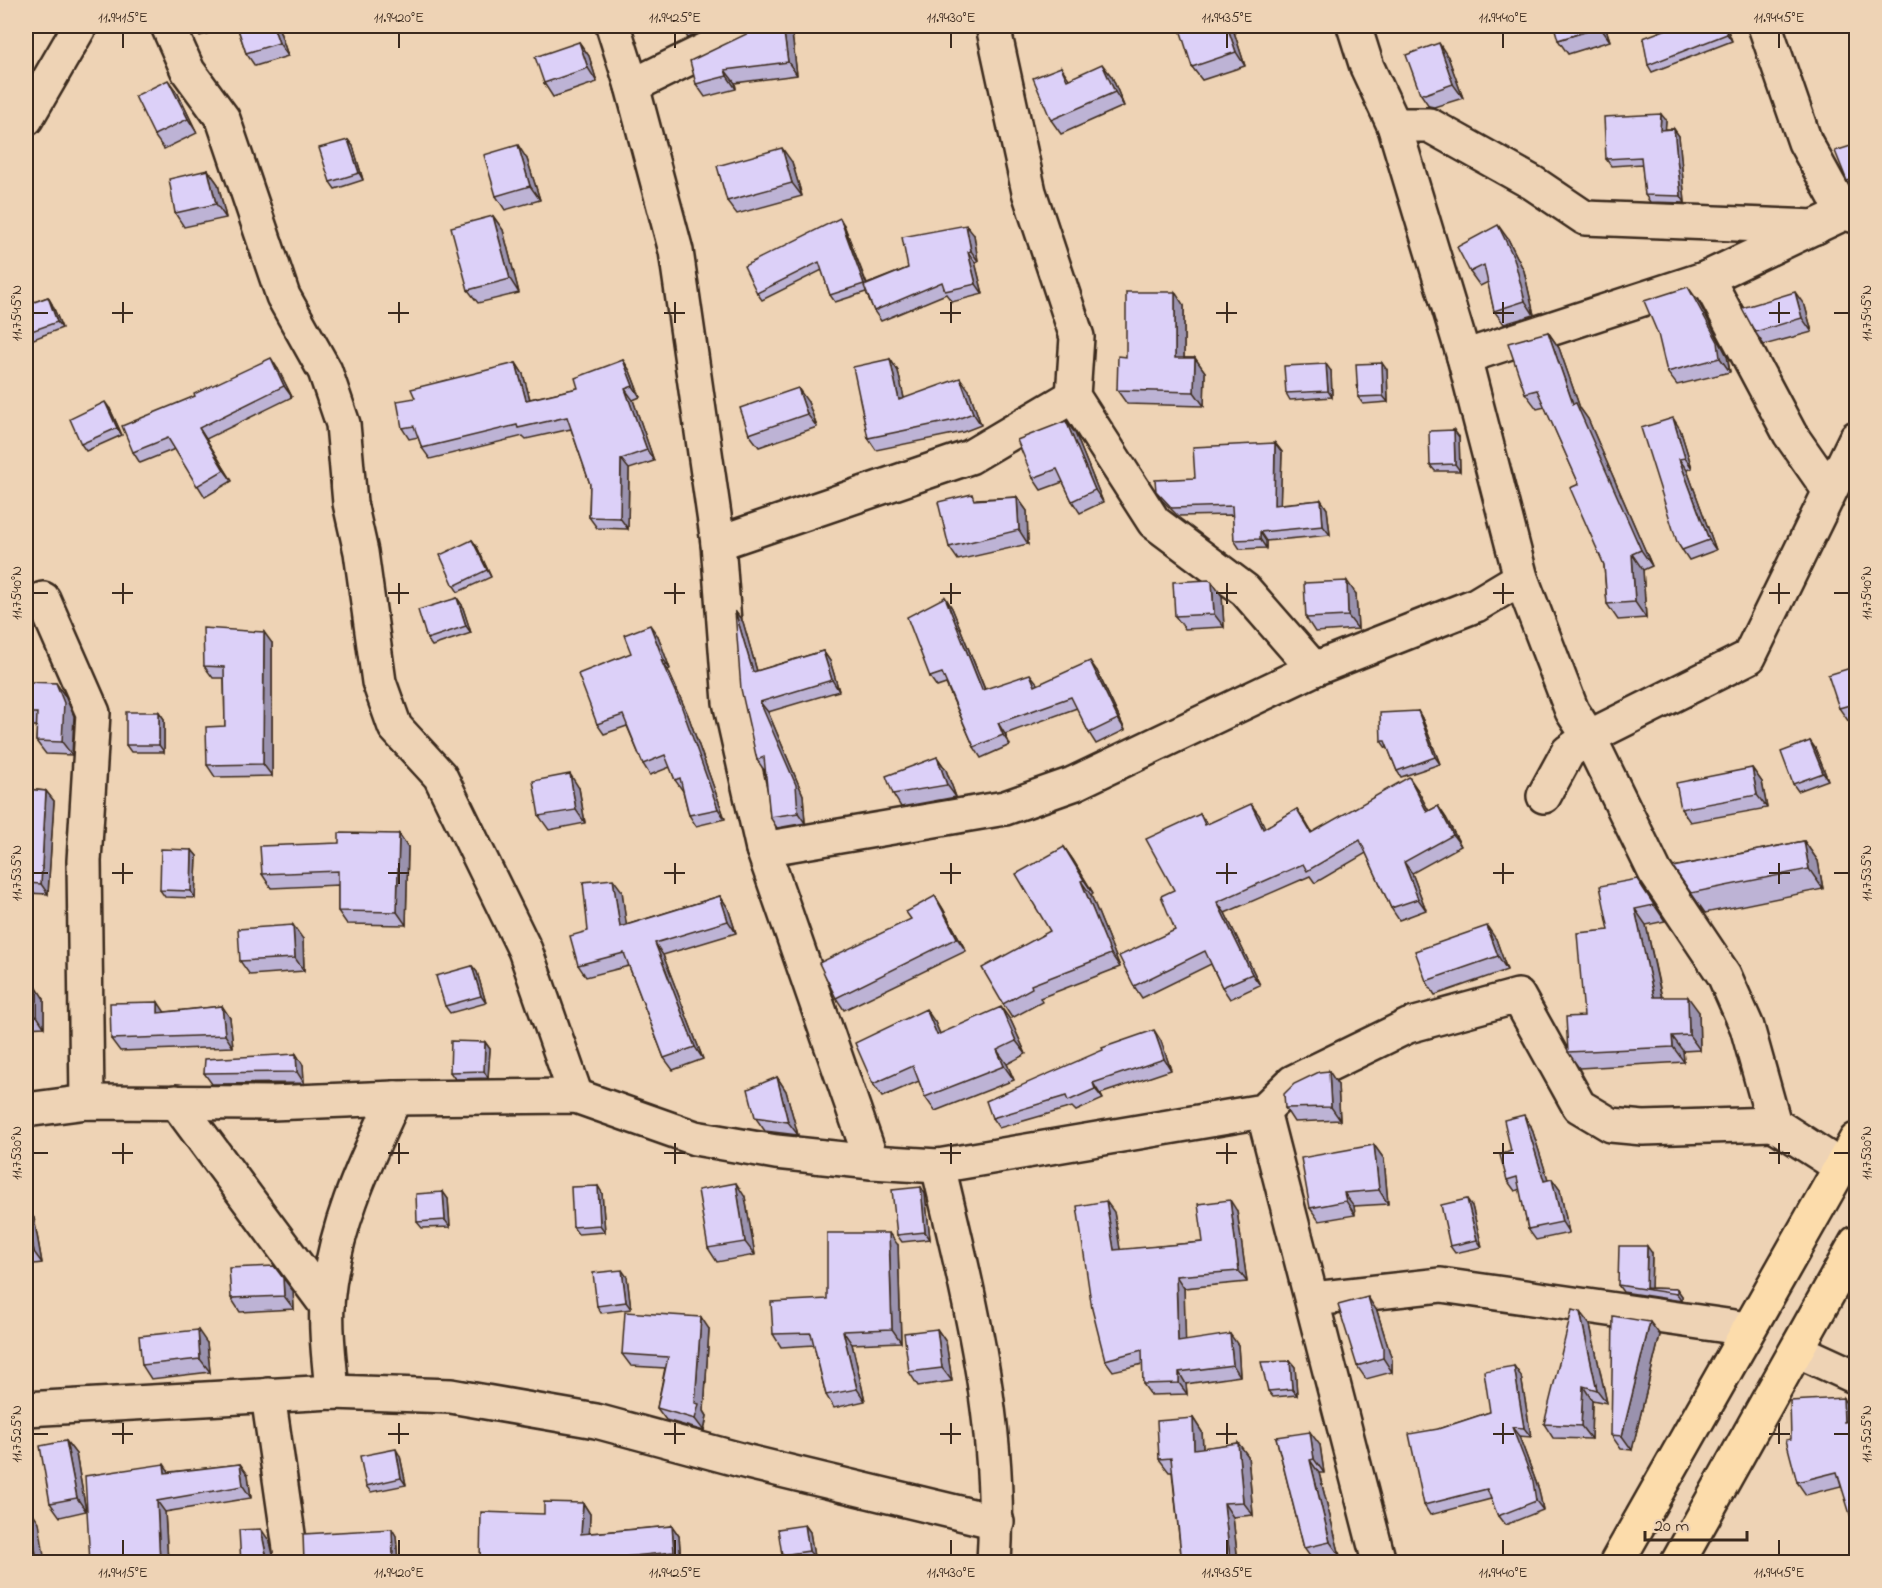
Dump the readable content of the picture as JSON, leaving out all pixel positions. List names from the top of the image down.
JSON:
{
  "scale_bar": "20 m",
  "coordinates": [
    "11.9415°E",
    "11.9420°E",
    "11.9425°E",
    "11.9430°E",
    "11.9435°E",
    "11.9440°E",
    "11.9445°E",
    "11.7545°N",
    "11.7540°N",
    "11.7535°N",
    "11.7530°N",
    "11.7525°N"
  ]
}
